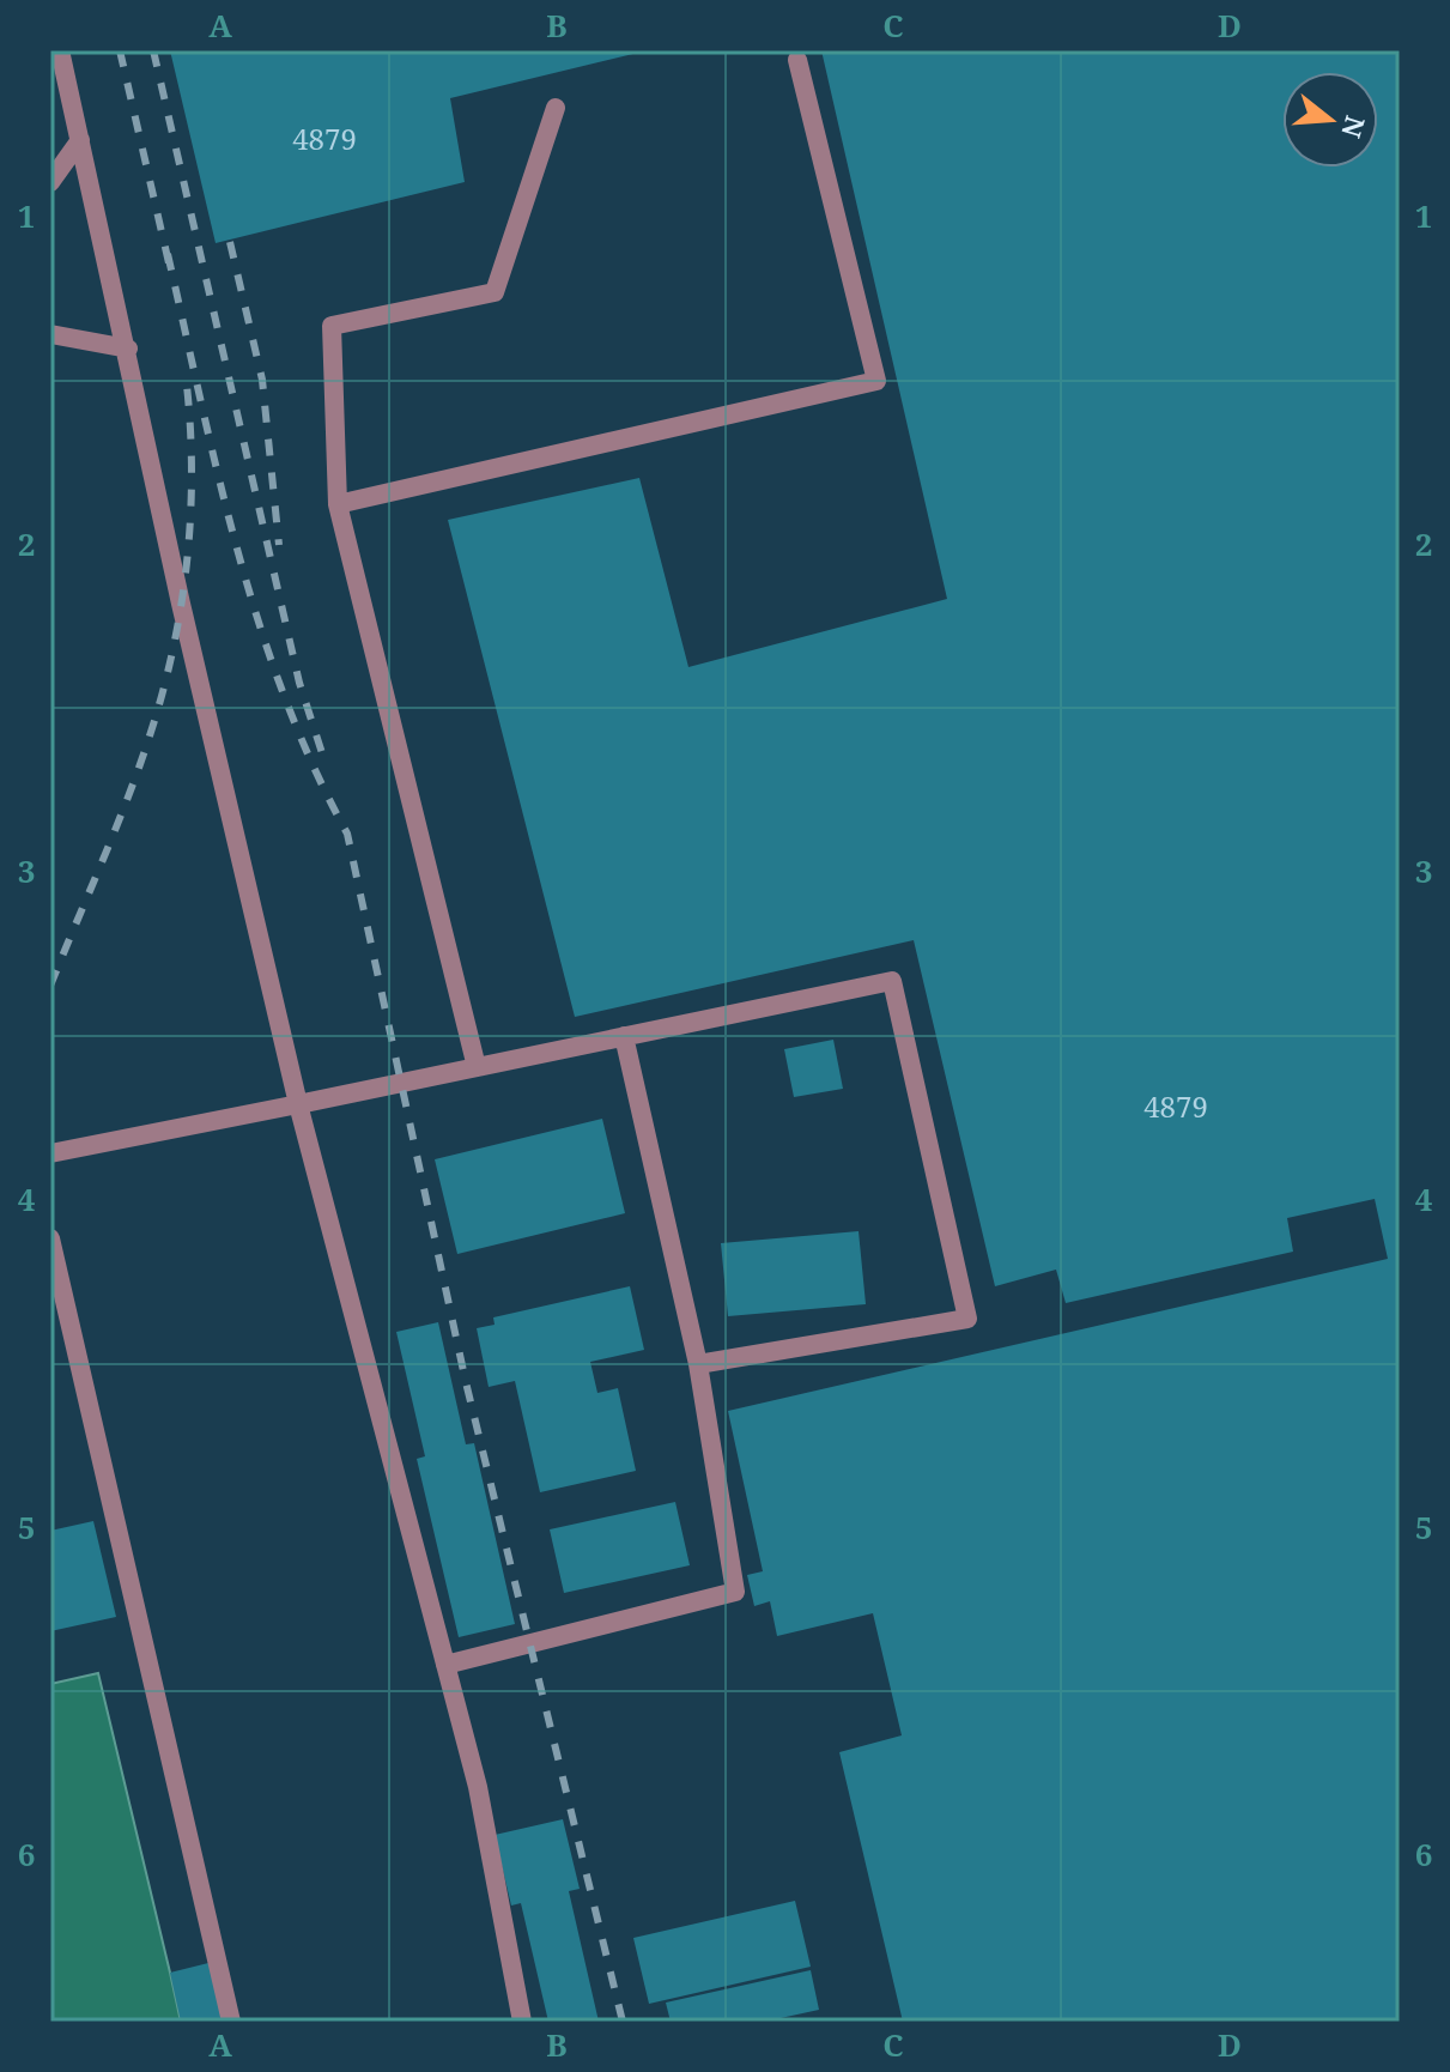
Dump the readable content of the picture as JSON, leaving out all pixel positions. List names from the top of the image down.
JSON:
{
  "house_numbers": ["4879", "4879"],
  "north": "right",
  "grid": {
    "columns": [
      "A",
      "B",
      "C",
      "D"
    ],
    "rows": [
      "1",
      "2",
      "3",
      "4",
      "5",
      "6"
    ]
  }
}
